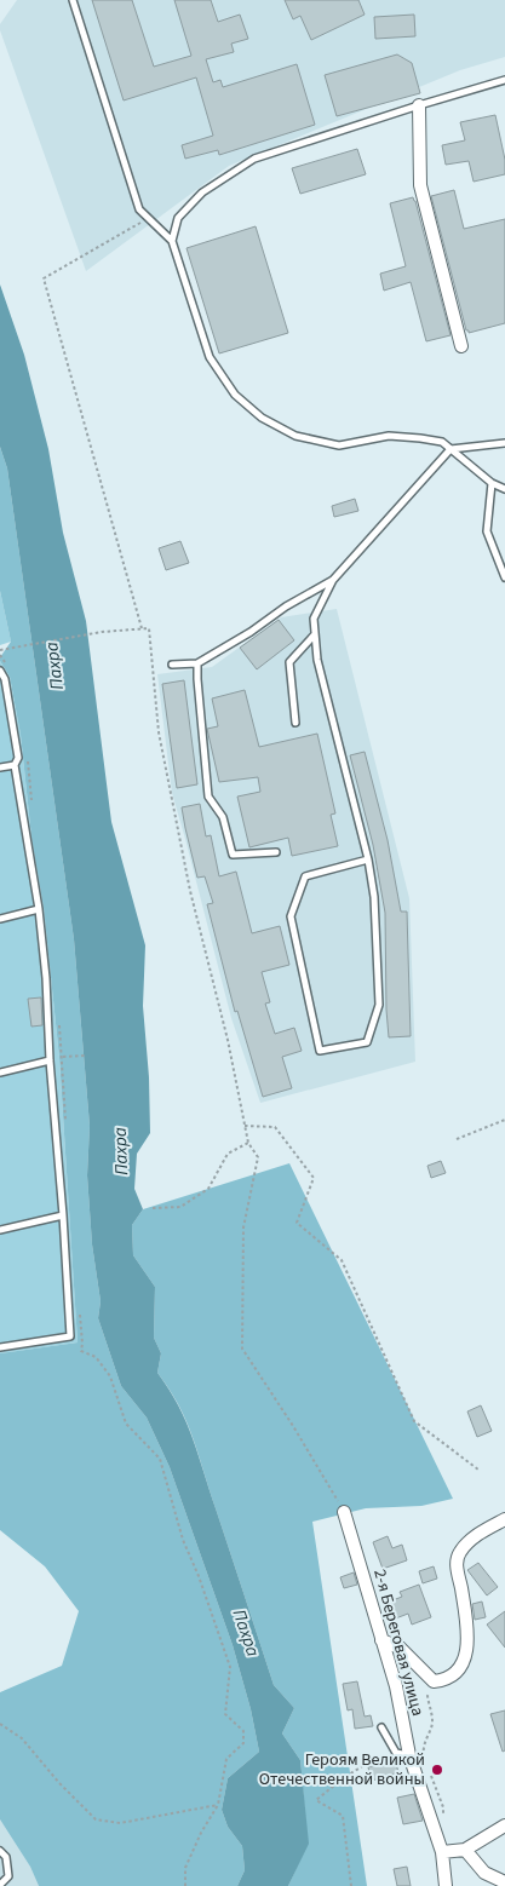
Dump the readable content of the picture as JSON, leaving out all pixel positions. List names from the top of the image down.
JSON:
{
  "streets": {
    "street": ["2-я Береговая улица"]
  },
  "water": ["Пахра"],
  "places": ["Героям Великой Отечественной войны"]
}
